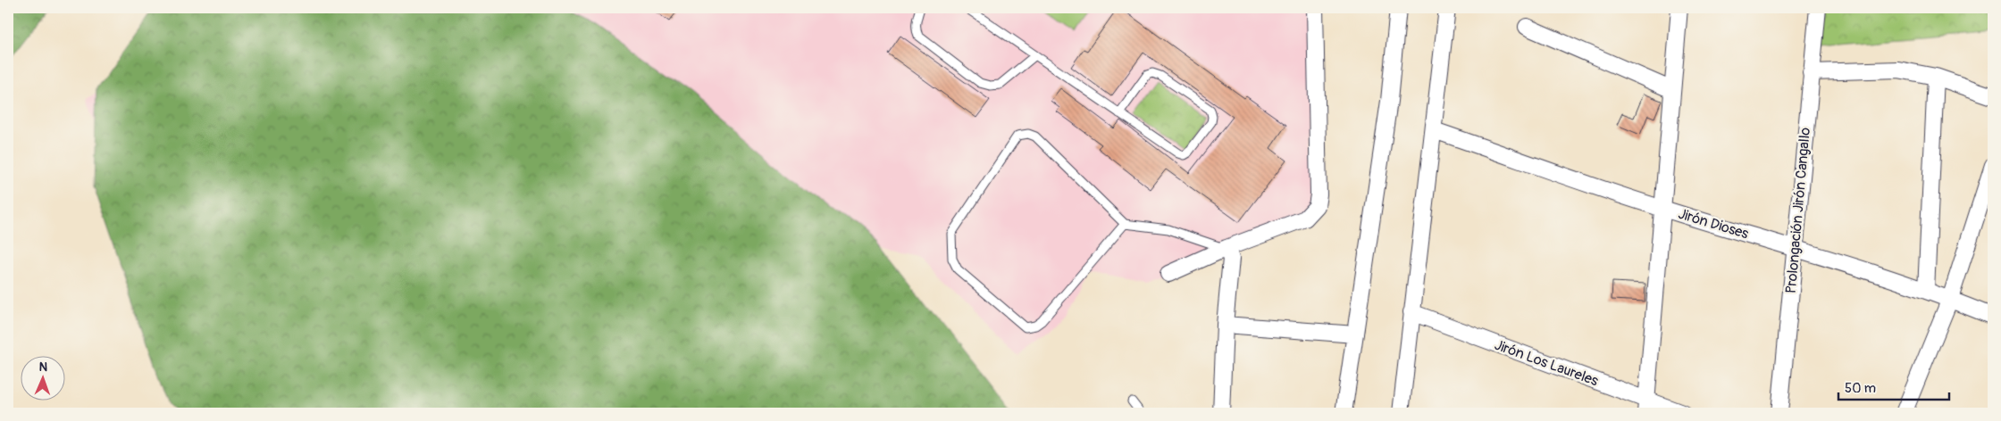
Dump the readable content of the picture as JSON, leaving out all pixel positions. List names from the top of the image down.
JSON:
{
  "streets": {
    "street": ["Prolongación Jirón Cangallo", "Jirón Dioses", "Jirón Los Laureles"]
  },
  "crossings": [
    ["Prolongación Jirón Cangallo", "Jirón Dioses"]
  ],
  "scale_bar": "50 m",
  "north": "top"
}
